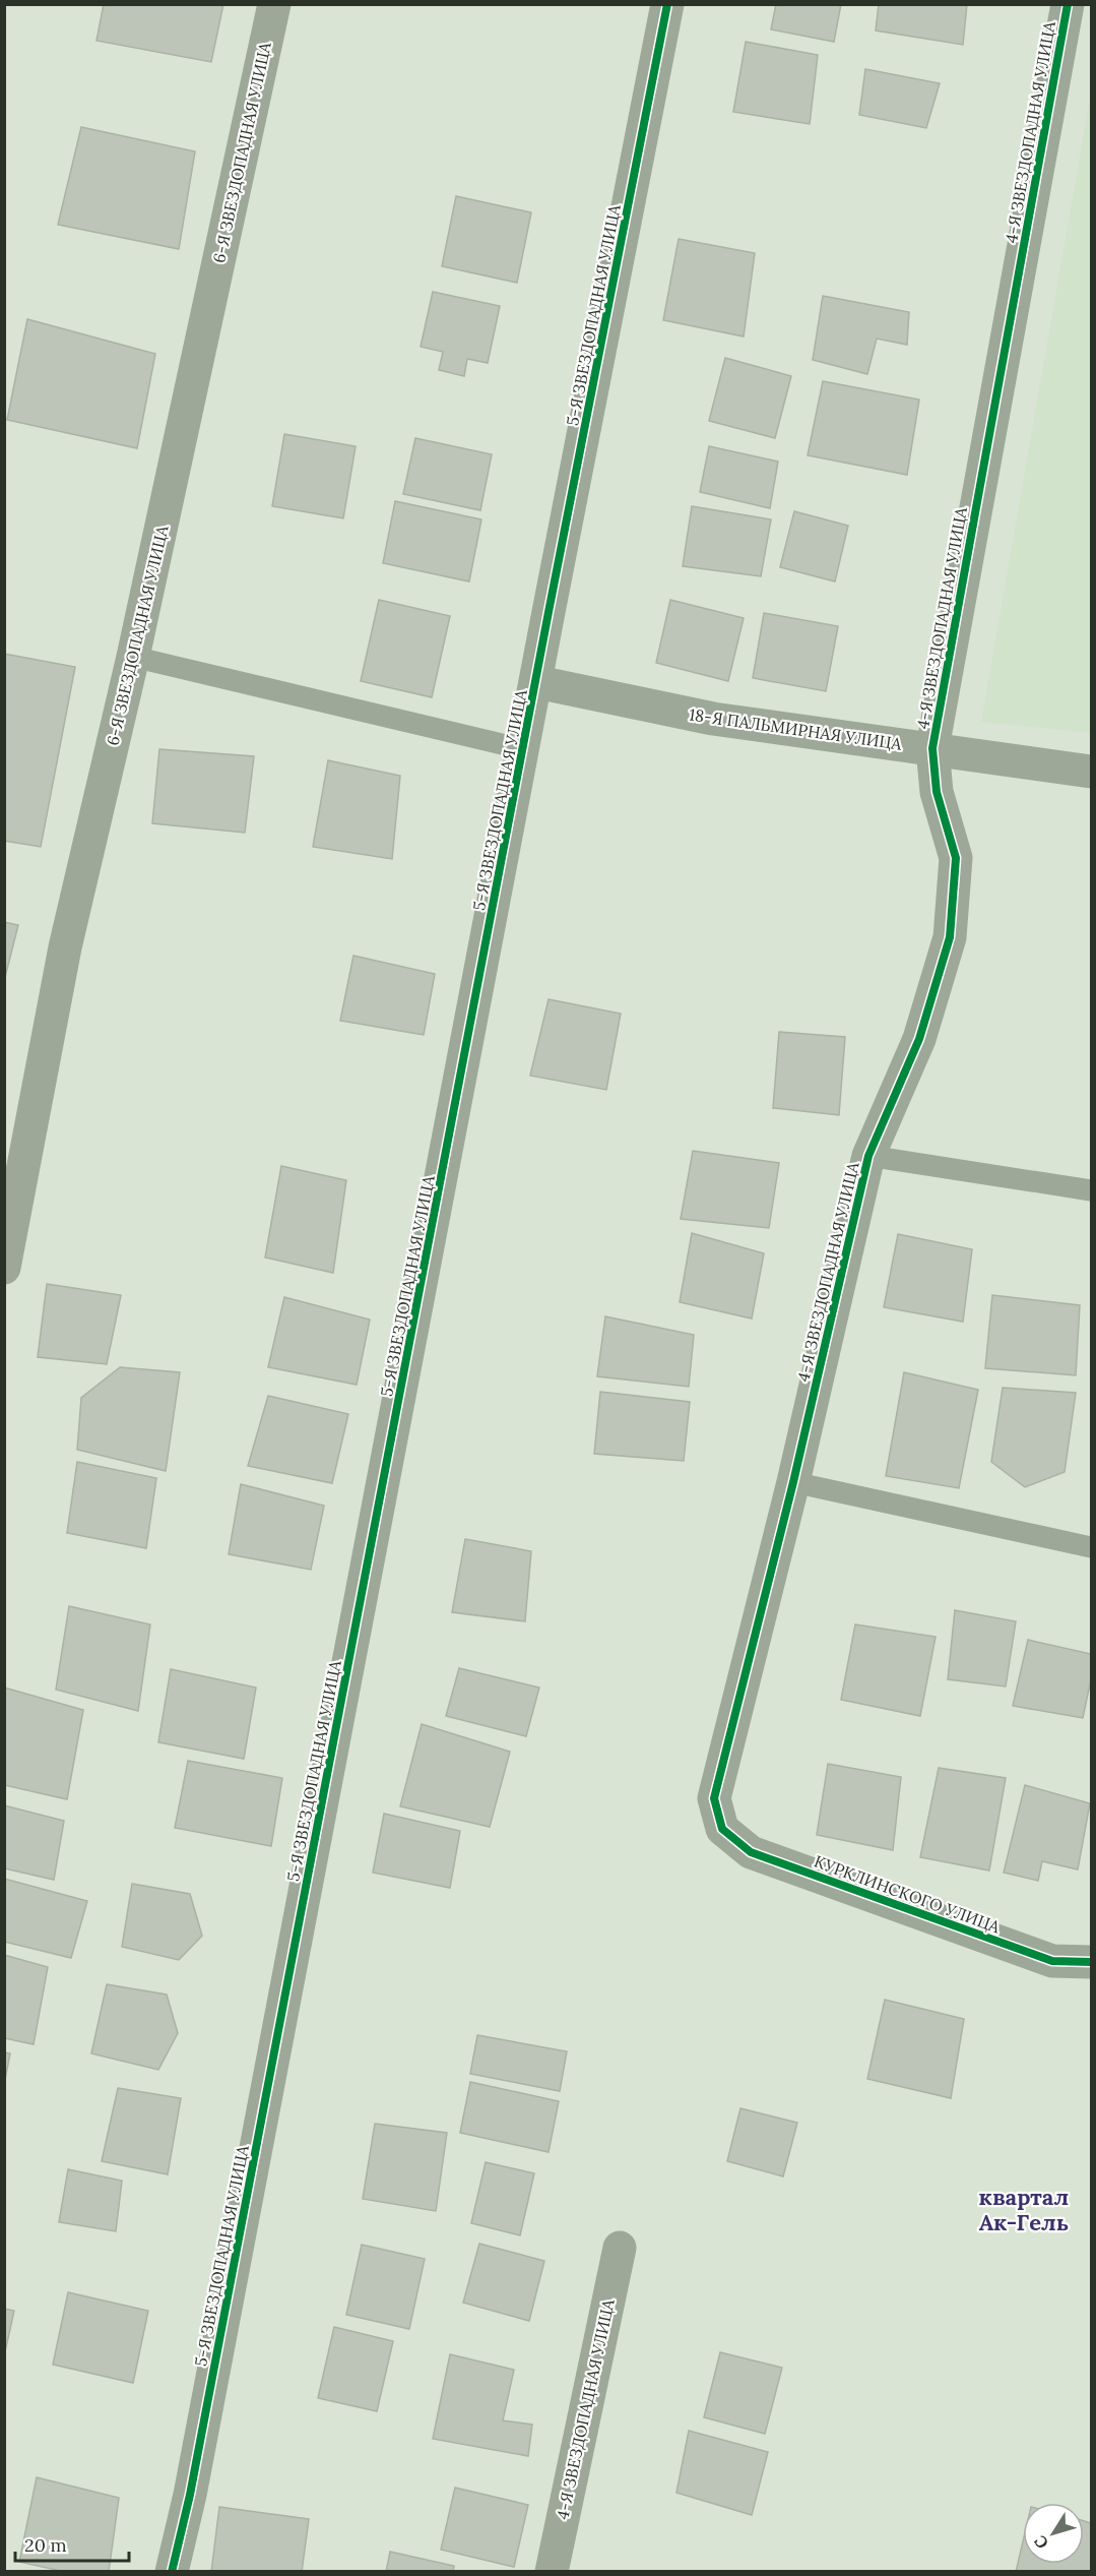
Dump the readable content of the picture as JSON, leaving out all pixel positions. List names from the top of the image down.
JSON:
{
  "streets": {
    "street": [
      "4-Я ЗВЕЗДОПАДНАЯ УЛИЦА",
      "6-Я ЗВЕЗДОПАДНАЯ УЛИЦА",
      "5-Я ЗВЕЗДОПАДНАЯ УЛИЦА",
      "18-Я ПАЛЬМИРНАЯ УЛИЦА",
      "КУРКЛИНСКОГО УЛИЦА"
    ]
  },
  "crossings": [
    ["4-Я ЗВЕЗДОПАДНАЯ УЛИЦА", "18-Я ПАЛЬМИРНАЯ УЛИЦА"],
    ["4-Я ЗВЕЗДОПАДНАЯ УЛИЦА", "КУРКЛИНСКОГО УЛИЦА"],
    ["5-Я ЗВЕЗДОПАДНАЯ УЛИЦА", "18-Я ПАЛЬМИРНАЯ УЛИЦА"]
  ],
  "districts": ["квартал Ак-Гель"],
  "scale_bar": "20 m",
  "north": "bottom left"
}
